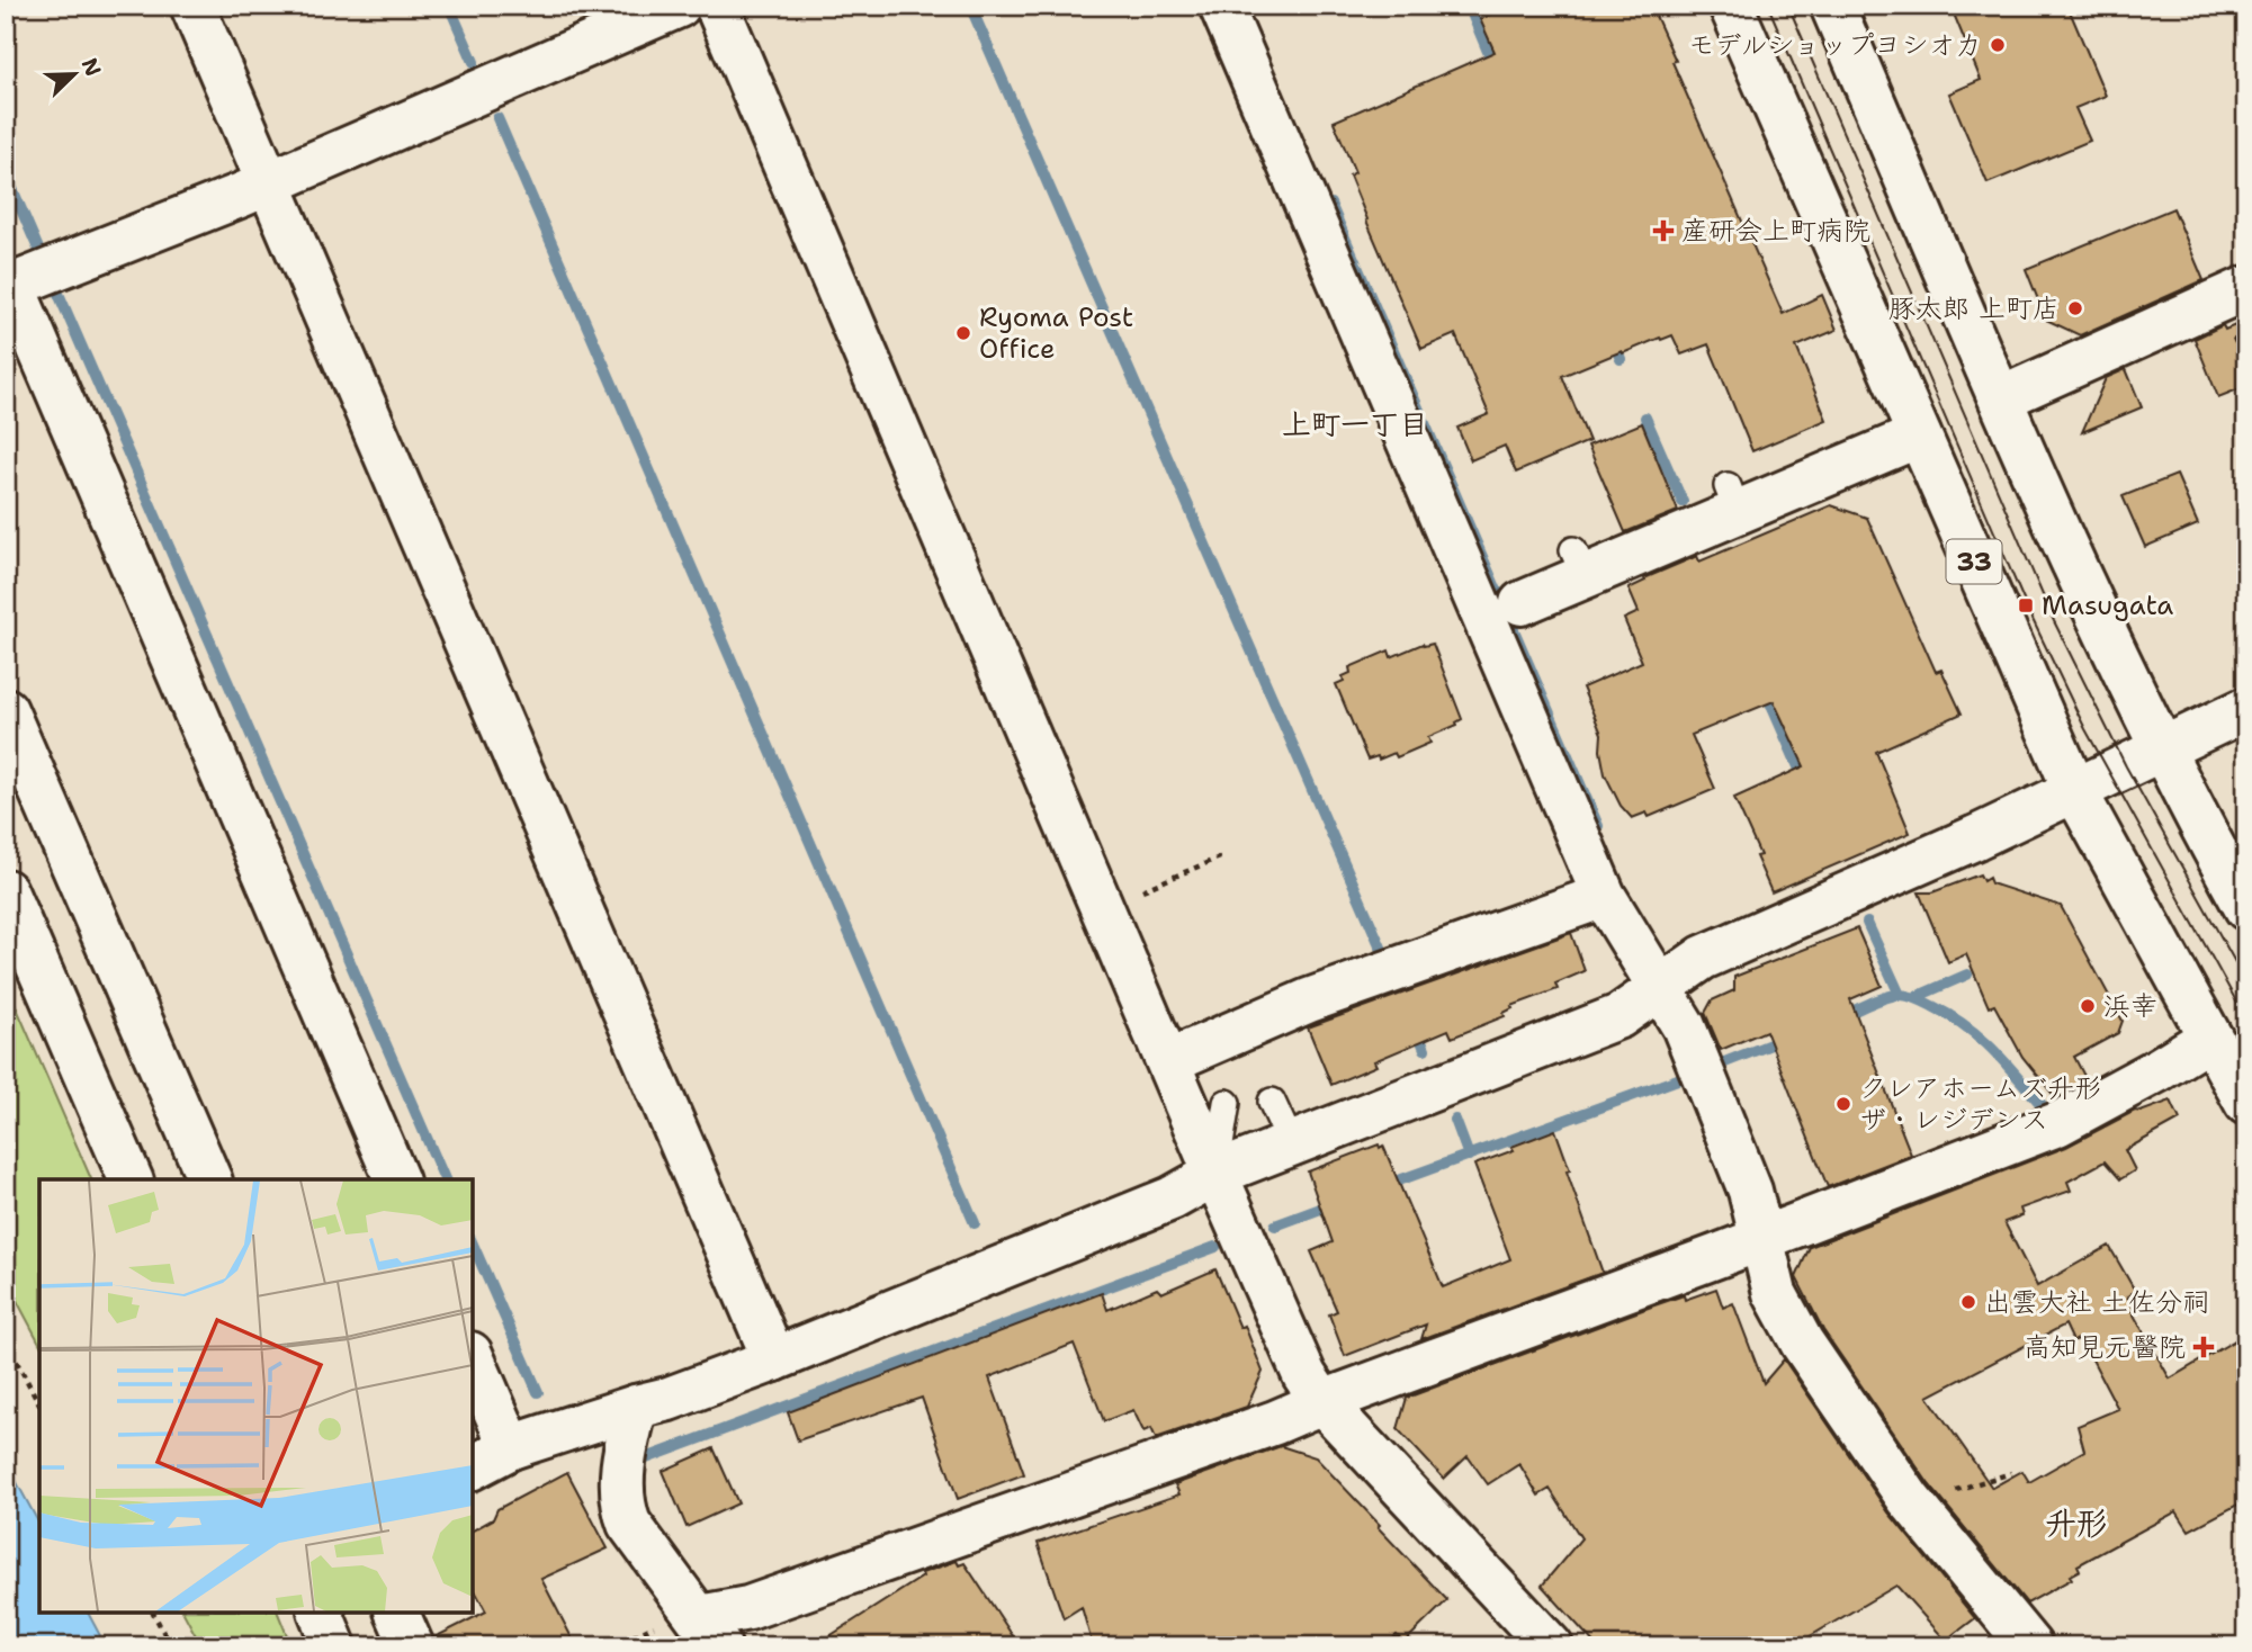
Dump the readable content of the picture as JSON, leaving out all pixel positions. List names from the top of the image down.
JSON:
{
  "streets": {
    "main road": ["33"]
  },
  "districts": ["上町一丁目", "升形"],
  "places": {
    "other": [
      "モデルショップヨシオカ",
      "豚太郎 上町店",
      "Ryoma Post Office",
      "浜幸",
      "クレアホームズ升形 ザ・レジデンス",
      "出雲大社 土佐分祠"
    ],
    "health": ["産研会上町病院", "高知見元醫院"],
    "transit": ["Masugata"]
  },
  "north": "top right"
}
